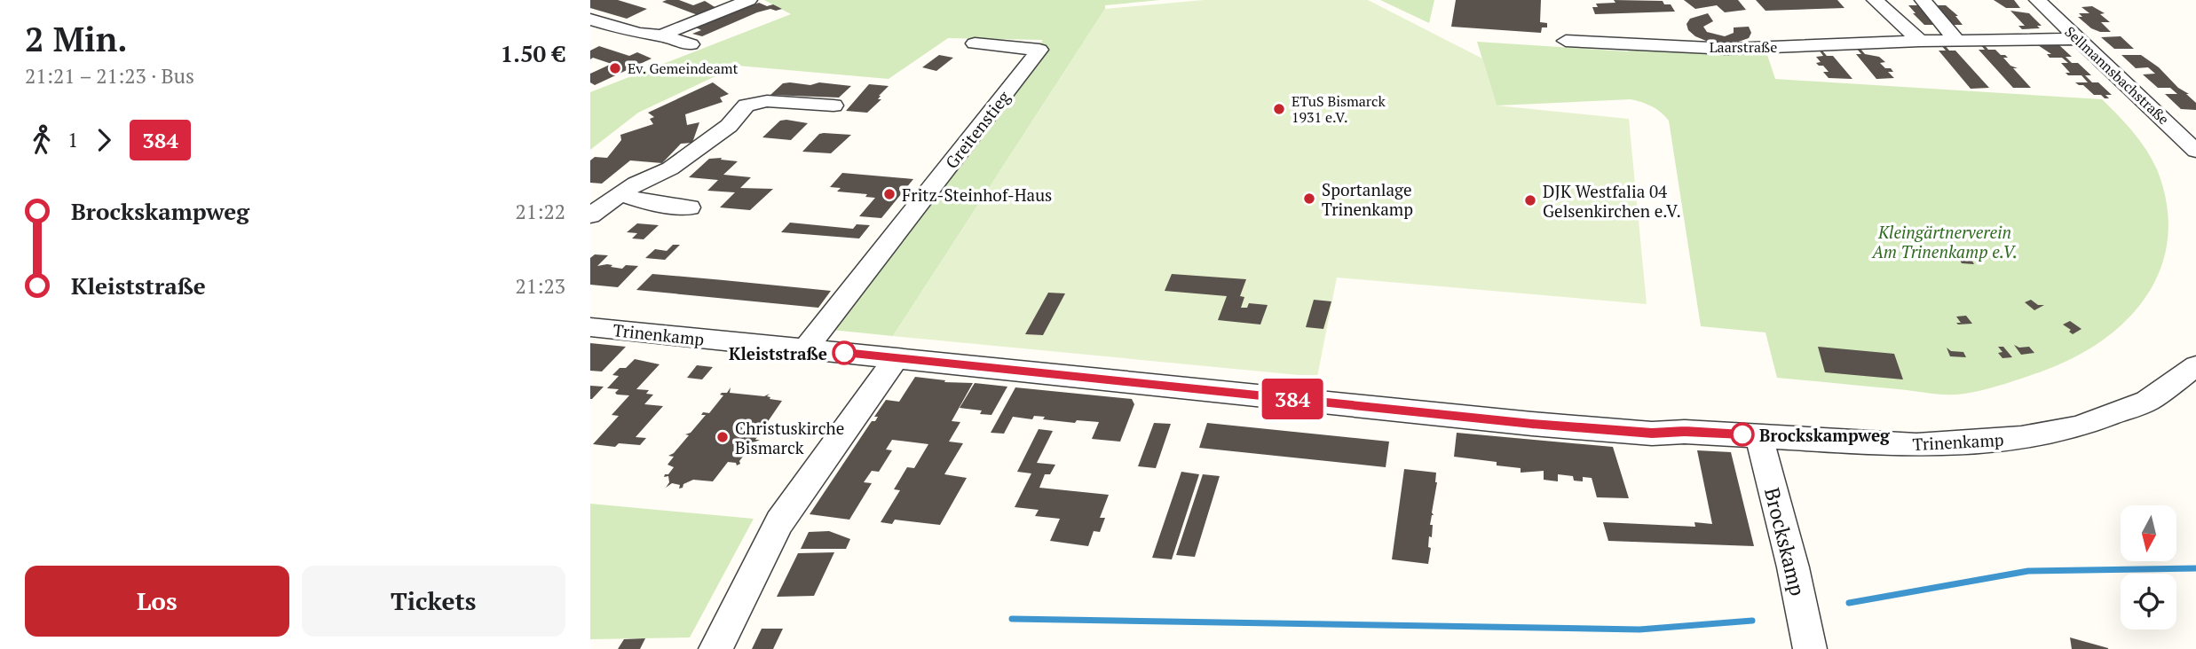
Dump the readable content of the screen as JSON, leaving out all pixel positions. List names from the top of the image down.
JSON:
{
  "streets": {
    "street": [
      "Laarstraße",
      "Sellmannsbachstraße",
      "Greitenstieg",
      "Trinenkamp",
      "Brockskamp"
    ]
  },
  "crossings": [
    ["Laarstraße", "Sellmannsbachstraße"],
    ["Greitenstieg", "Trinenkamp"],
    ["Trinenkamp", "Brockskamp"]
  ],
  "parks": ["Kleingärtnerverein Am Trinenkamp e.V."],
  "places": [
    "Ev. Gemeindeamt",
    "ETuS Bismarck 1931 e.V.",
    "Fritz-Steinhof-Haus",
    "Sportanlage Trinenkamp",
    "DJK Westfalia 04 Gelsenkirchen e.V.",
    "Kleiststraße",
    "Brockskampweg",
    "Christuskirche Bismarck"
  ],
  "lines": ["bus line 384"],
  "north": "bottom",
  "page": {
    "heading": ["2 Min.", "21:21 – 21:23 · Bus", "1.50 €"],
    "on_map": "384",
    "legs": ["1", "384"],
    "list": [
      {
        "name": "Brockskampweg",
        "value": "21:22"
      },
      {
        "name": "Kleiststraße",
        "value": "21:23"
      }
    ],
    "buttons": ["Los", "Tickets"]
  }
}
